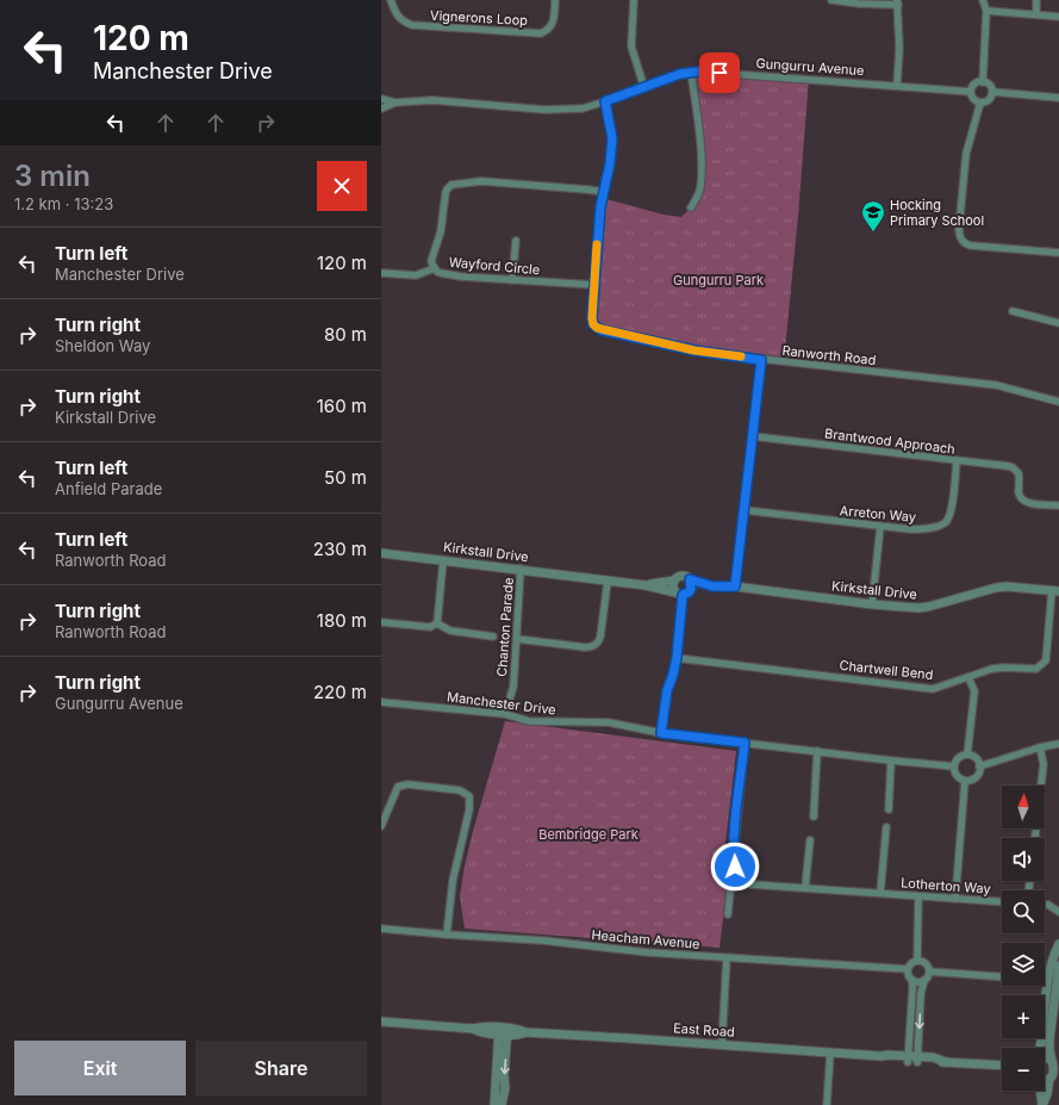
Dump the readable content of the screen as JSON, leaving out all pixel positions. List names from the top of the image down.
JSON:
{
  "streets": {
    "street": [
      "Vignerons Loop",
      "Gungurru Avenue",
      "Wayford Circle",
      "Ranworth Road",
      "Brantwood Approach",
      "Arreton Way",
      "Kirkstall Drive",
      "Chanton Parade",
      "Chartwell Bend",
      "Manchester Drive",
      "Lotherton Way",
      "Heacham Avenue",
      "East Road"
    ]
  },
  "crossings": [
    ["Gungurru Avenue", "Ranworth Road"],
    ["Wayford Circle", "Ranworth Road"],
    ["Brantwood Approach", "Arreton Way"],
    ["Kirkstall Drive", "Chanton Parade"],
    ["Kirkstall Drive", "Chartwell Bend"],
    ["Chanton Parade", "Manchester Drive"]
  ],
  "parks": ["Gungurru Park", "Bembridge Park"],
  "places": {
    "school or university": ["Hocking Primary School"]
  },
  "north": "top",
  "page": {
    "turn": ["120 m", "Manchester Drive"],
    "heading": ["3 min", "1.2 km · 13:23"],
    "list": [
      {
        "name": "Turn left",
        "note": "Manchester Drive",
        "value": "120 m"
      },
      {
        "name": "Turn right",
        "note": "Sheldon Way",
        "value": "80 m"
      },
      {
        "name": "Turn right",
        "note": "Kirkstall Drive",
        "value": "160 m"
      },
      {
        "name": "Turn left",
        "note": "Anfield Parade",
        "value": "50 m"
      },
      {
        "name": "Turn left",
        "note": "Ranworth Road",
        "value": "230 m"
      },
      {
        "name": "Turn right",
        "note": "Ranworth Road",
        "value": "180 m"
      },
      {
        "name": "Turn right",
        "note": "Gungurru Avenue",
        "value": "220 m"
      }
    ],
    "map_buttons": ["+", "−"],
    "buttons": ["Exit", "Share"]
  }
}
